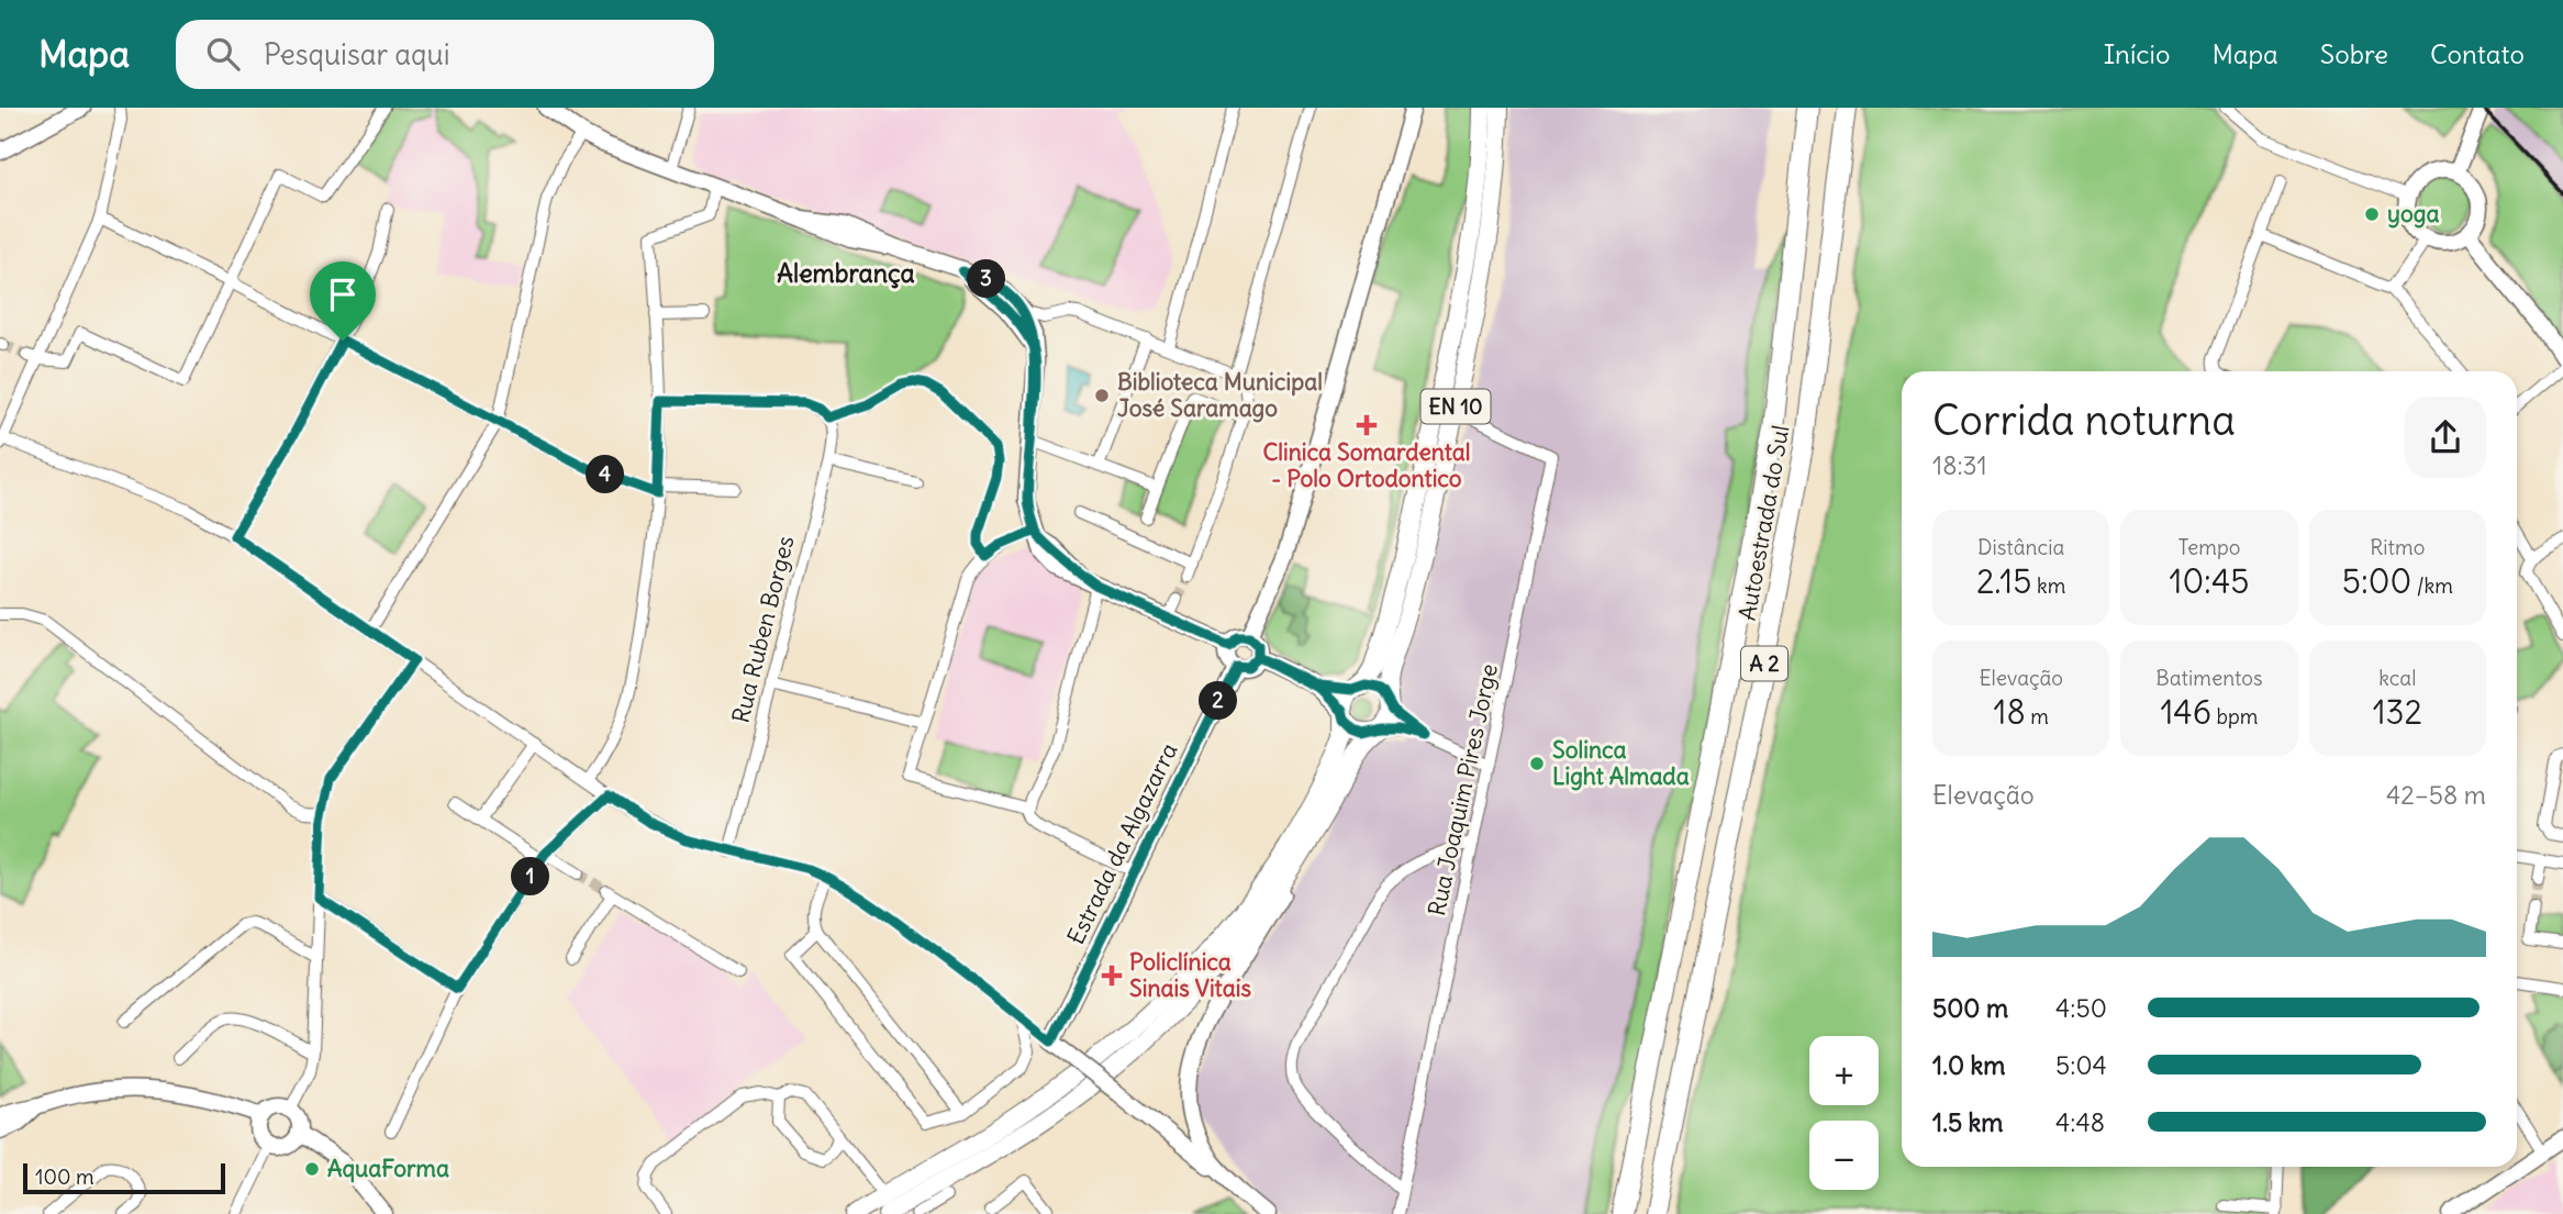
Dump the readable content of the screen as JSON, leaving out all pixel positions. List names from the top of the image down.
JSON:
{
  "streets": {
    "highway": ["Autoestrada do Sul", "A 2"],
    "main road": ["EN 10", "Estrada da Algazarra"],
    "street": ["Rua Ruben Borges", "Rua Joaquim Pires Jorge"]
  },
  "districts": ["Alembrança"],
  "places": {
    "other": [
      "yoga",
      "Biblioteca Municipal José Saramago",
      "Solinca Light Almada",
      "AquaForma"
    ],
    "health": ["Clinica Somardental - Polo Ortodontico", "Policlínica Sinais Vitais"]
  },
  "scale_bar": "100 m",
  "page": {
    "header": "Mapa",
    "search": "Pesquisar aqui",
    "nav": [
      "Início",
      "Mapa",
      "Sobre",
      "Contato"
    ],
    "pins": [
      "3",
      "4",
      "2",
      "1"
    ],
    "heading": ["Corrida noturna", "18:31"],
    "stats": [
      ["Distância", "2.15 km"],
      ["Tempo", "10:45"],
      ["Ritmo", "5:00 /km"],
      ["Elevação", "18 m"],
      ["Batimentos", "146 bpm"],
      ["kcal", "132"]
    ],
    "chart": ["Elevação", "42–58 m"],
    "list": [
      {
        "name": "500 m",
        "note": "4:50"
      },
      {
        "name": "1.0 km",
        "note": "5:04"
      },
      {
        "name": "1.5 km",
        "note": "4:48"
      }
    ],
    "map_buttons": ["+", "−"],
    "scale": "100 m"
  }
}
